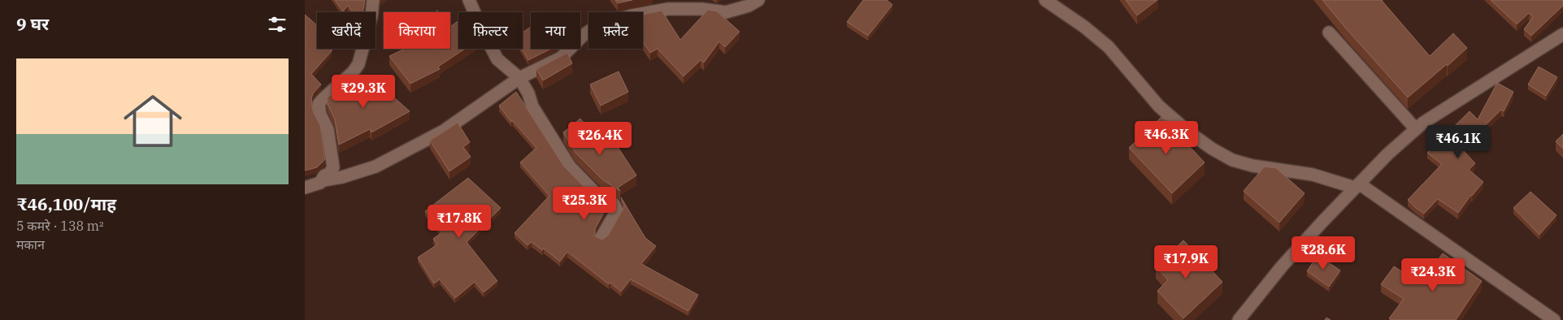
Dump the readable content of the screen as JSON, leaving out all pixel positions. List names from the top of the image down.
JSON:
{
  "page": {
    "heading": "9 घर",
    "chip": [
      "खरीदें",
      "किराया",
      "फ़िल्टर",
      "नया",
      "फ़्लैट"
    ],
    "list": [
      {
        "name": "₹46,100/माह",
        "note": "5 कमरे · 138 m² · मकान"
      }
    ],
    "price": [
      "₹29.3K",
      "₹46.3K",
      "₹26.4K",
      "₹46.1K",
      "₹25.3K",
      "₹17.8K",
      "₹28.6K",
      "₹17.9K",
      "₹24.3K"
    ]
  }
}
